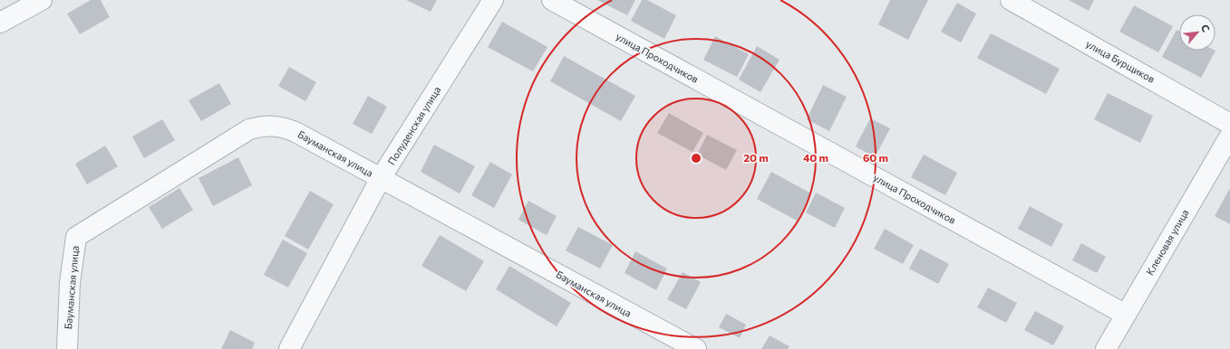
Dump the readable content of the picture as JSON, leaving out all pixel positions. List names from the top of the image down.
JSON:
{
  "streets": {
    "street": [
      "улица Проходчиков",
      "улица Бурщиков",
      "Полуденская улица",
      "Бауманская улица",
      "Кленовая улица"
    ]
  },
  "crossings": [
    ["улица Проходчиков", "Кленовая улица"],
    ["Полуденская улица", "Бауманская улица"]
  ],
  "north": "top right",
  "rings": ["20 m", "40 m", "60 m"]
}
